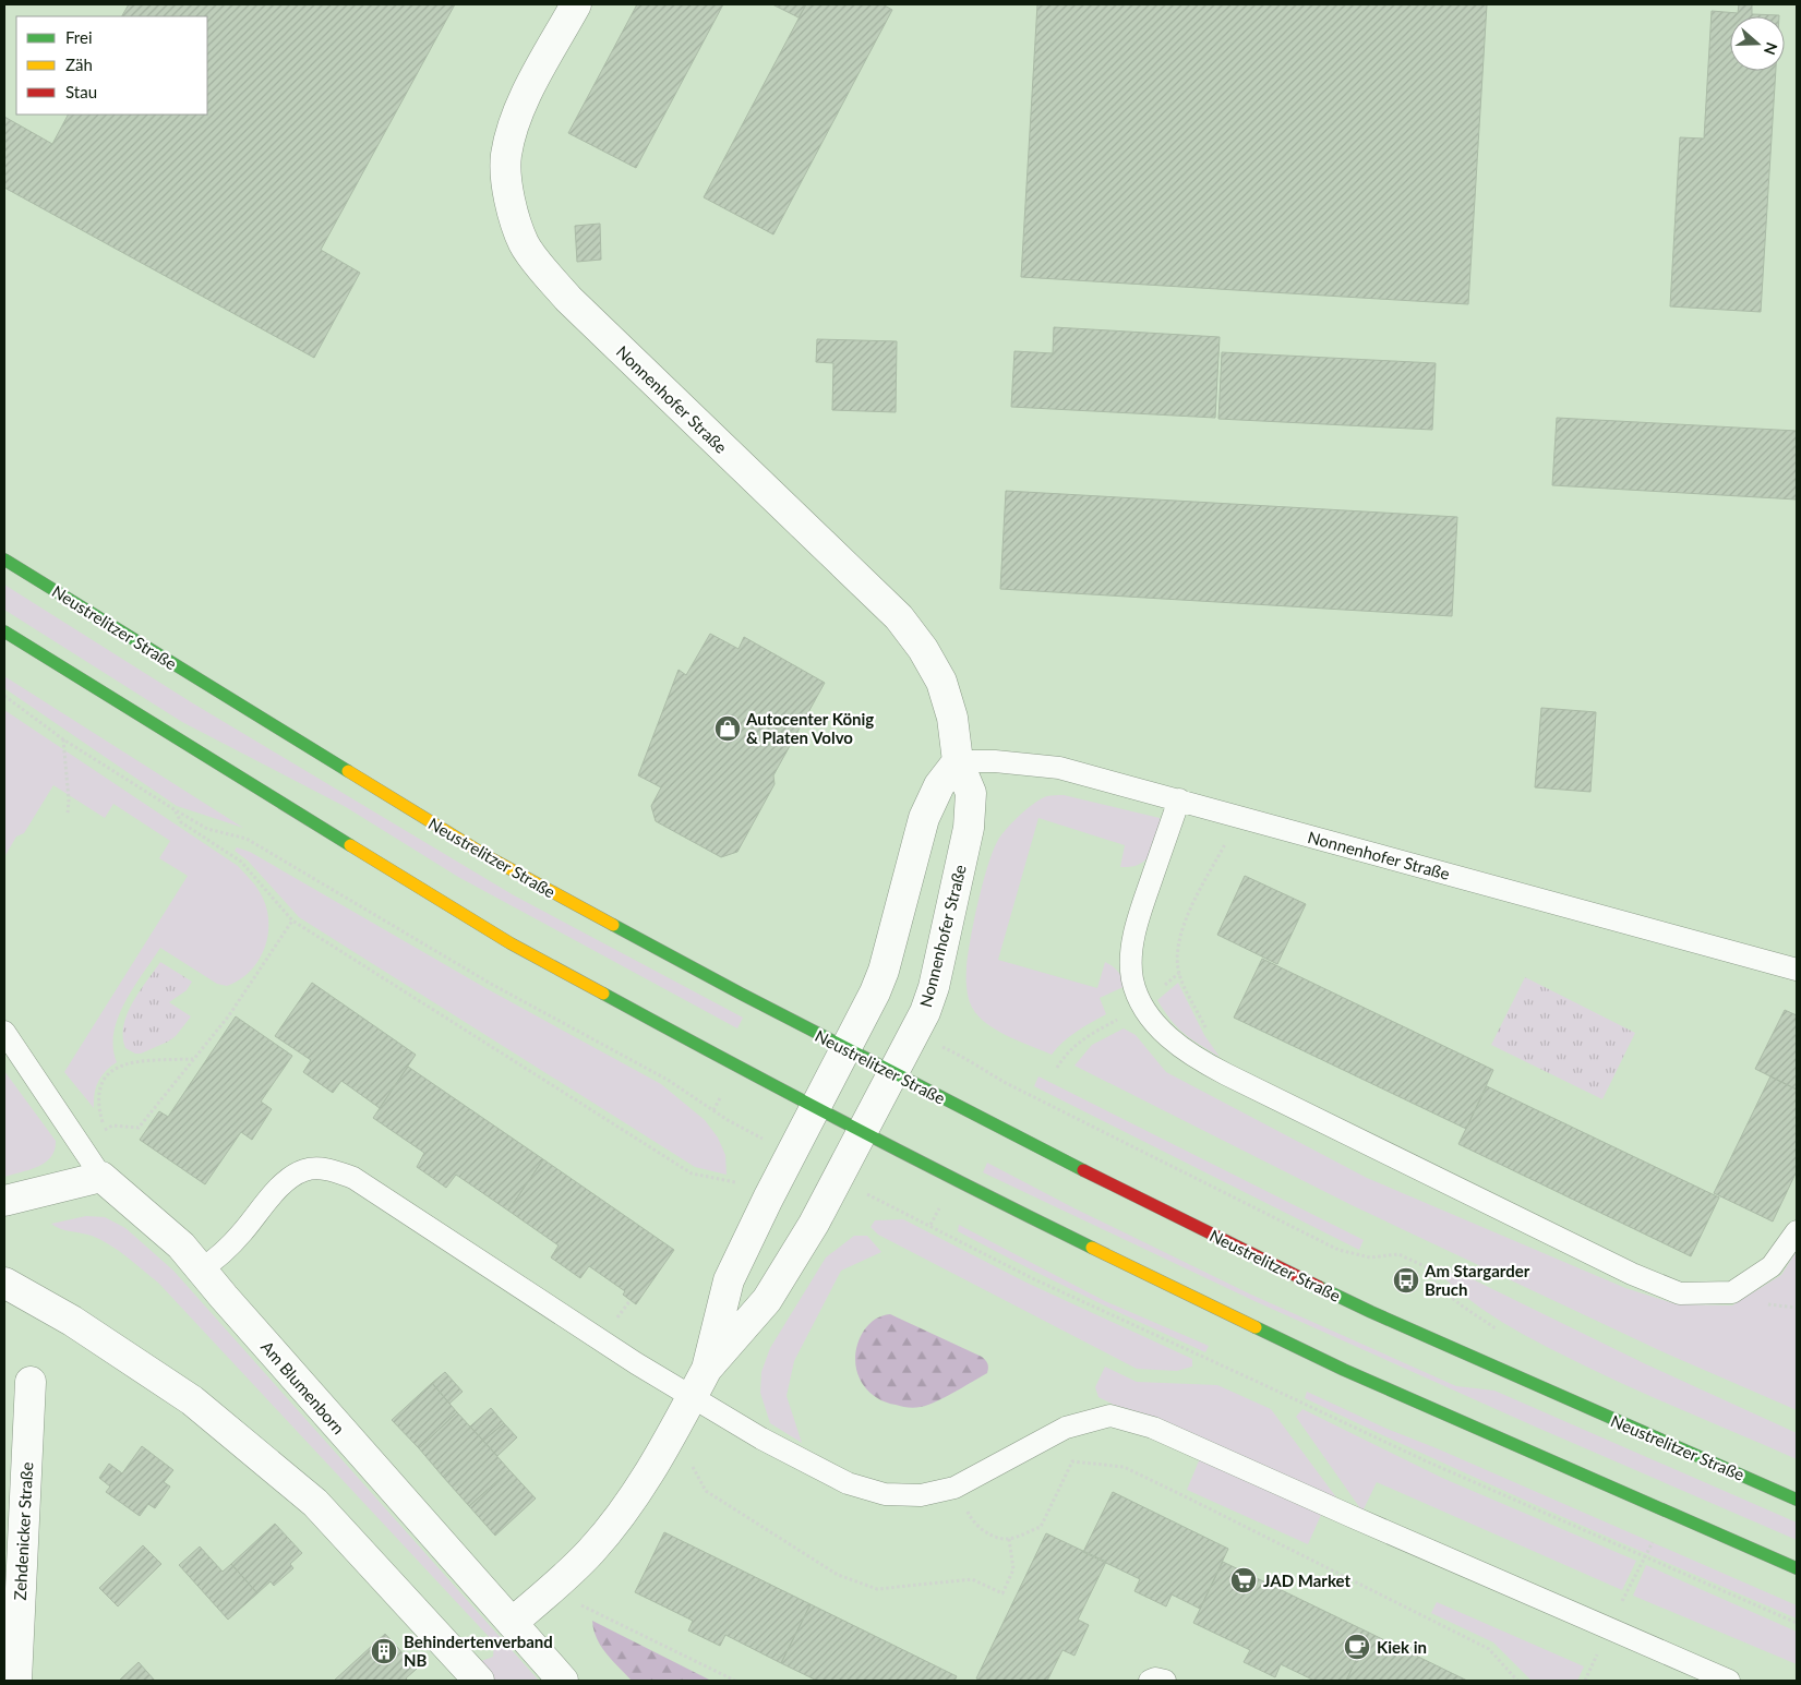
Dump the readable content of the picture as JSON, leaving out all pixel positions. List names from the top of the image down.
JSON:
{
  "streets": {
    "main road": ["Neustrelitzer Straße"],
    "street": ["Nonnenhofer Straße", "Am Blumenborn", "Zehdenicker Straße"]
  },
  "crossings": [
    ["Nonnenhofer Straße", "Neustrelitzer Straße"]
  ],
  "places": {
    "shop": ["Autocenter König & Platen Volvo"],
    "bus stop": ["Am Stargarder Bruch"],
    "supermarket": ["JAD Market"],
    "cafe": ["Kiek in"],
    "building": ["Behindertenverband NB"]
  },
  "legend": ["Frei", "Zäh", "Stau"],
  "north": "right"
}
